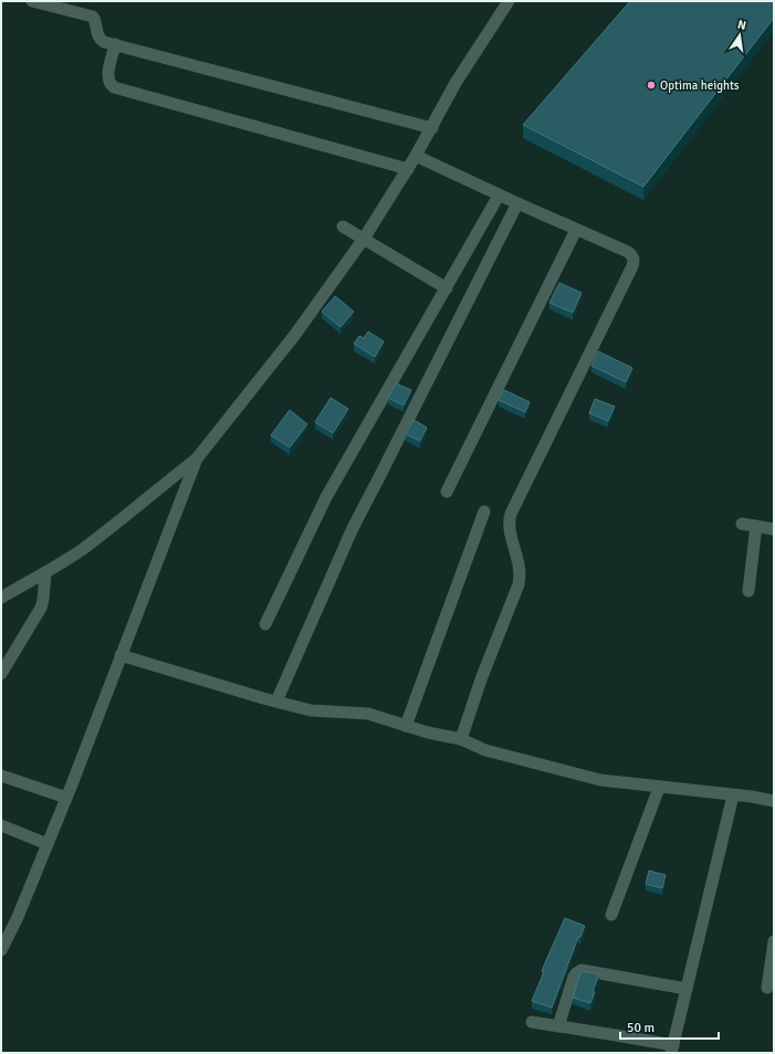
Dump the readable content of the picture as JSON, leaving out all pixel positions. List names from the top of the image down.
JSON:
{
  "places": ["Optima heights"],
  "scale_bar": "50 m",
  "north": "top"
}
